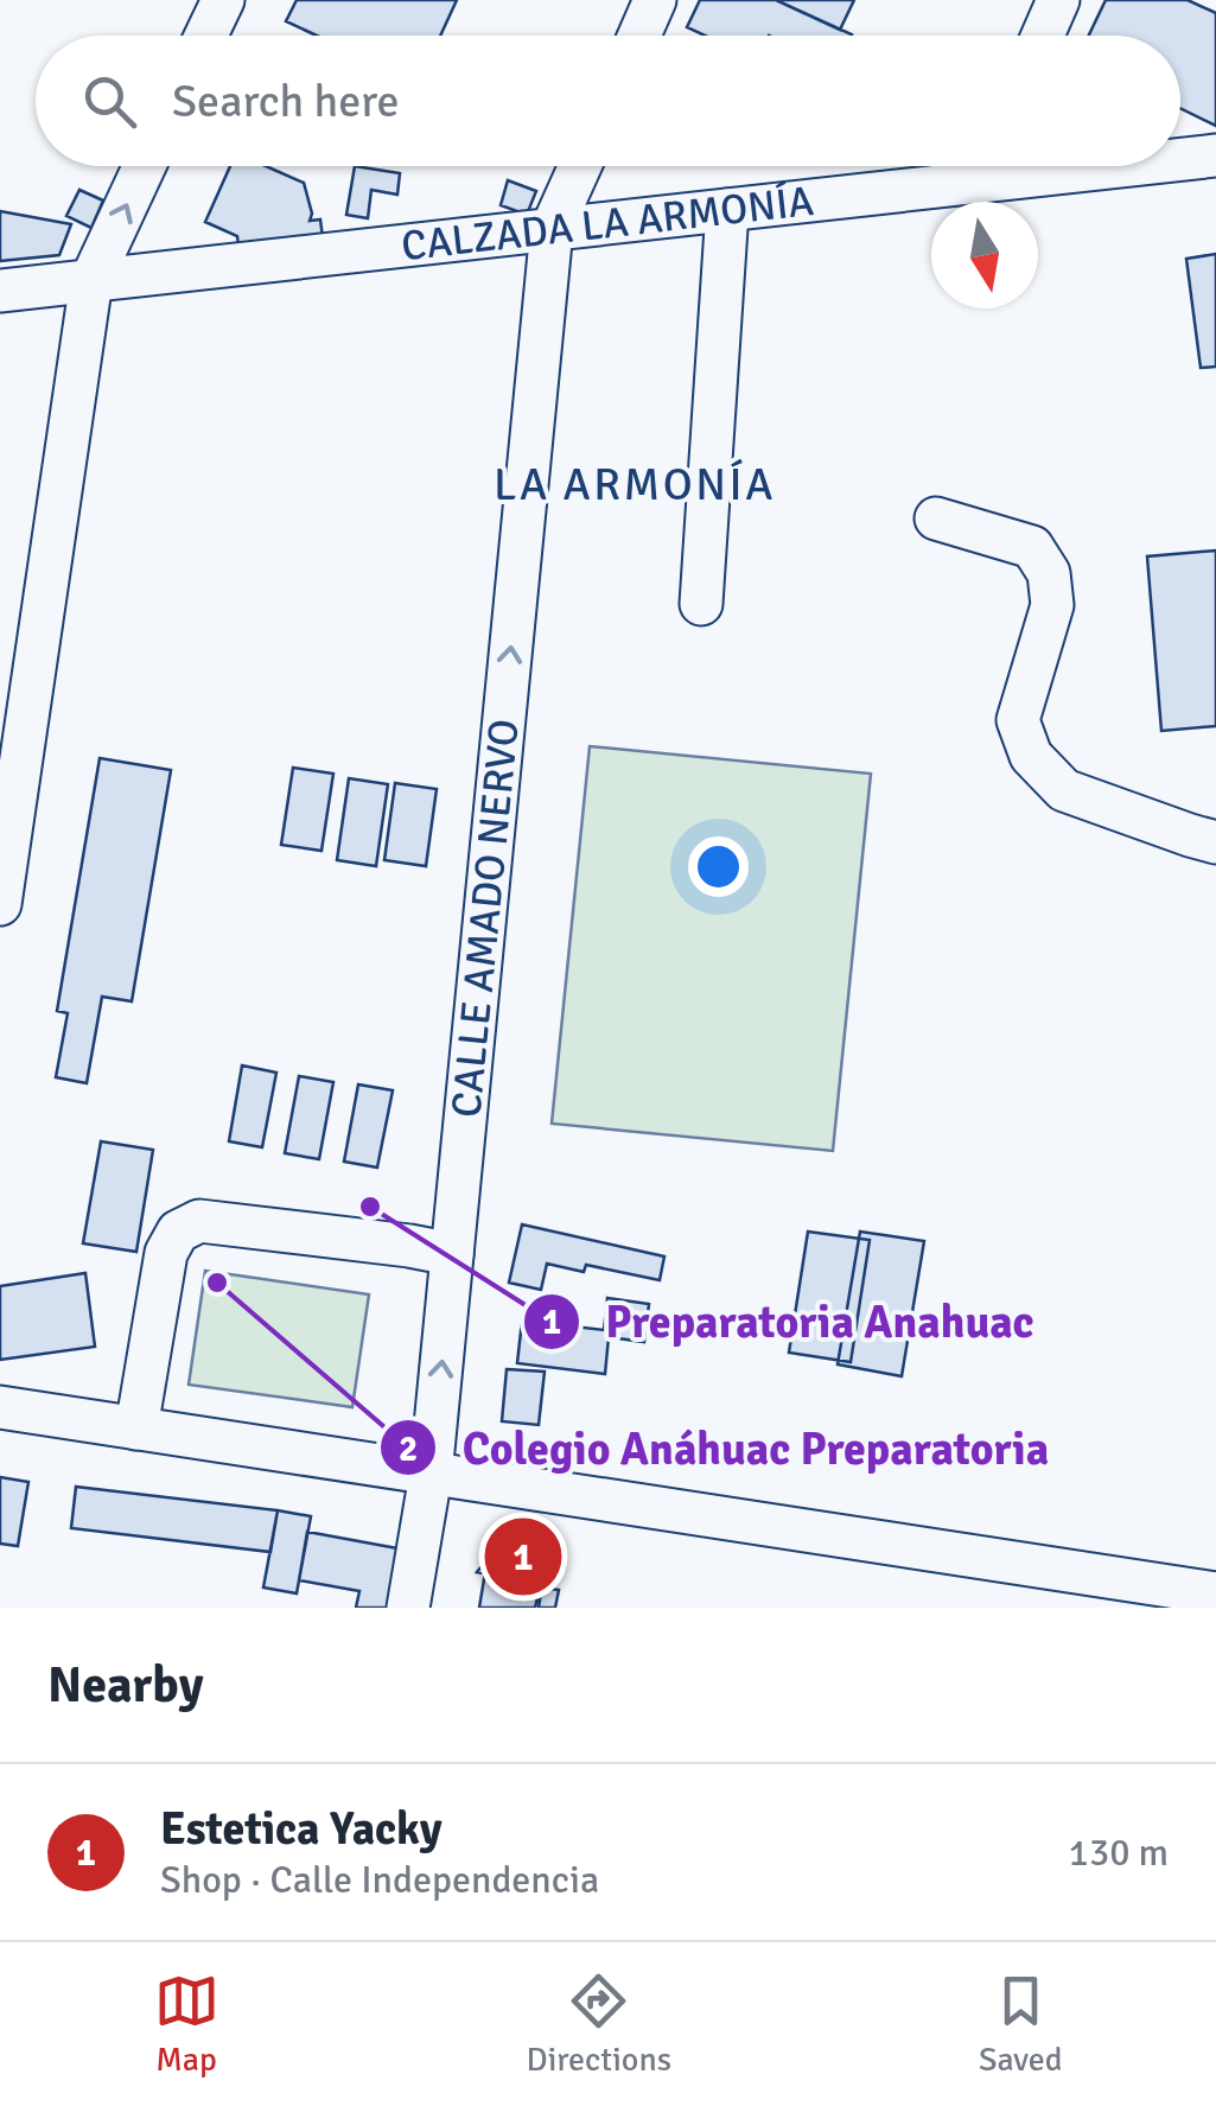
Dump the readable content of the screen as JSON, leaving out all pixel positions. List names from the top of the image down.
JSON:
{
  "streets": {
    "street": ["CALZADA LA ARMONÍA", "CALLE AMADO NERVO"]
  },
  "crossings": [
    ["CALZADA LA ARMONÍA", "CALLE AMADO NERVO"]
  ],
  "one_way": ["CALLE AMADO NERVO"],
  "districts": ["LA ARMONÍA"],
  "places": ["Preparatoria Anahuac", "Colegio Anáhuac Preparatoria"],
  "north": "bottom",
  "page": {
    "search": "Search here",
    "pins": "1",
    "heading": "Nearby",
    "list": [
      {
        "mark": "1",
        "name": "Estetica Yacky",
        "note": "Shop · Calle Independencia",
        "value": "130 m"
      }
    ],
    "nav": ["Map", "Directions", "Saved"]
  }
}
